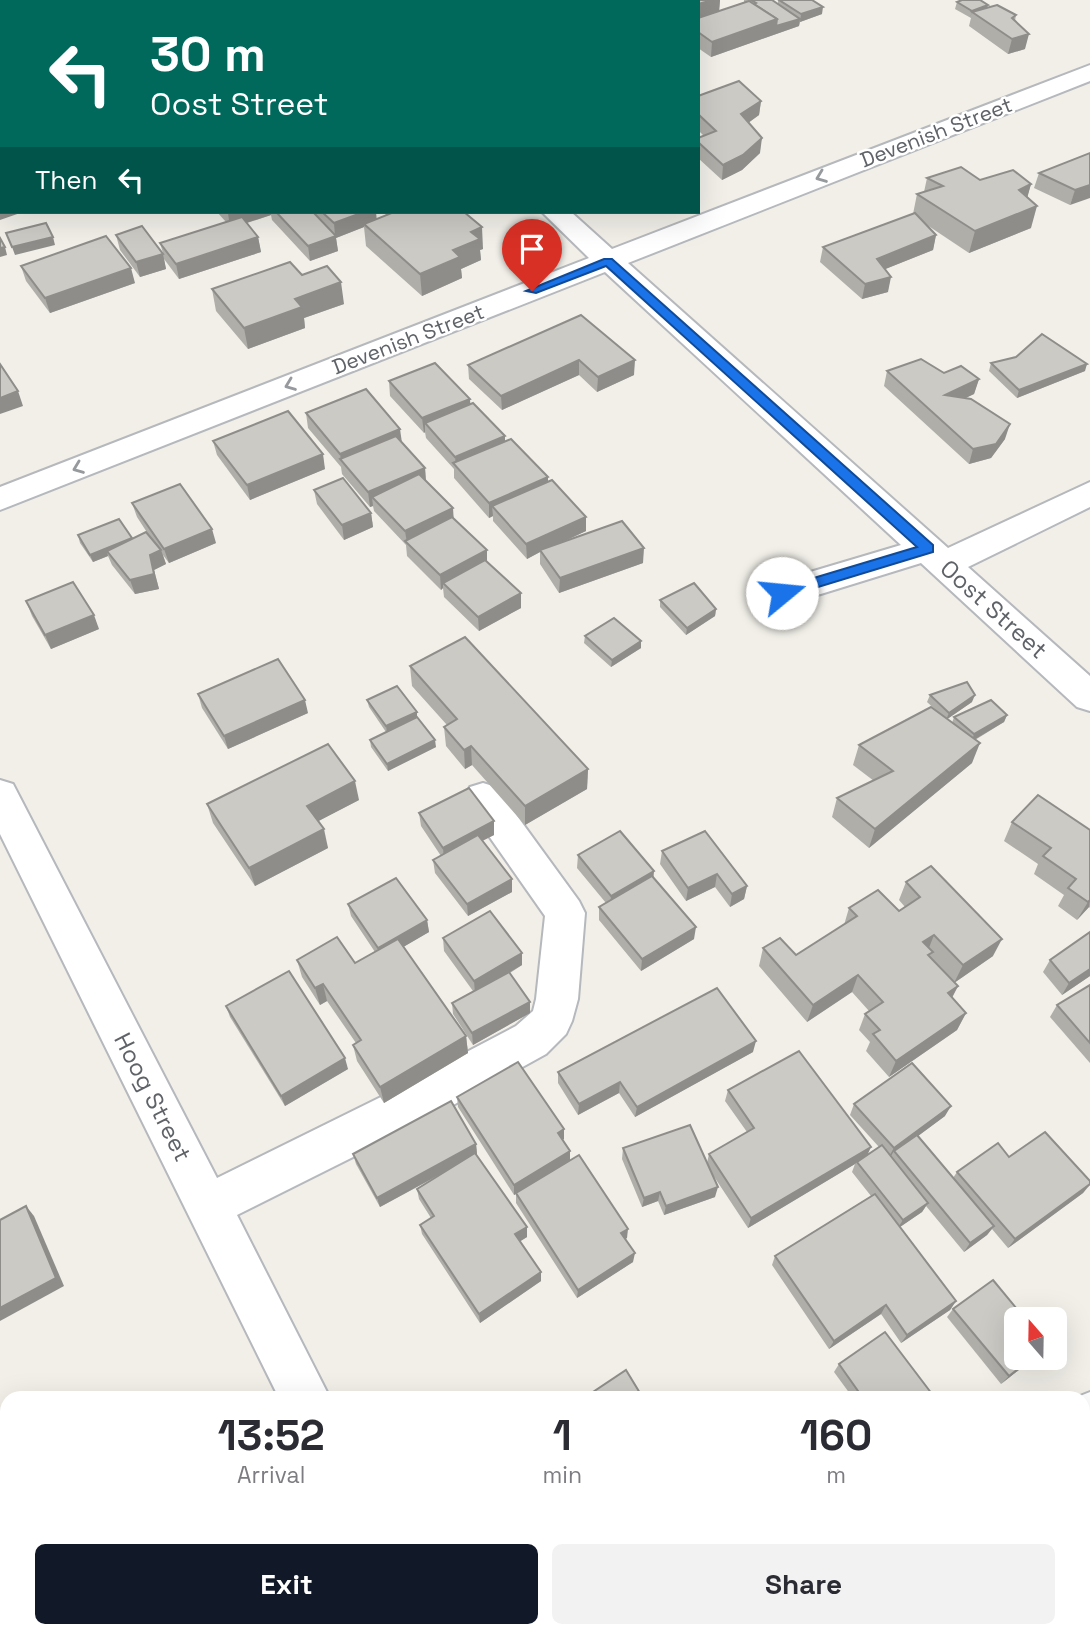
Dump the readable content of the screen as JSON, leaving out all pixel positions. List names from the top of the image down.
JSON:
{
  "streets": {
    "street": ["Devenish Street", "Oost Street", "Hoog Street"]
  },
  "crossings": [
    ["Devenish Street", "Oost Street"]
  ],
  "one_way": ["Devenish Street"],
  "north": "top",
  "page": {
    "turn": ["30 m", "Oost Street"],
    "then": "Then",
    "eta": [
      "13:52",
      "Arrival",
      "1",
      "min",
      "160",
      "m"
    ],
    "buttons": ["Exit", "Share"]
  }
}
